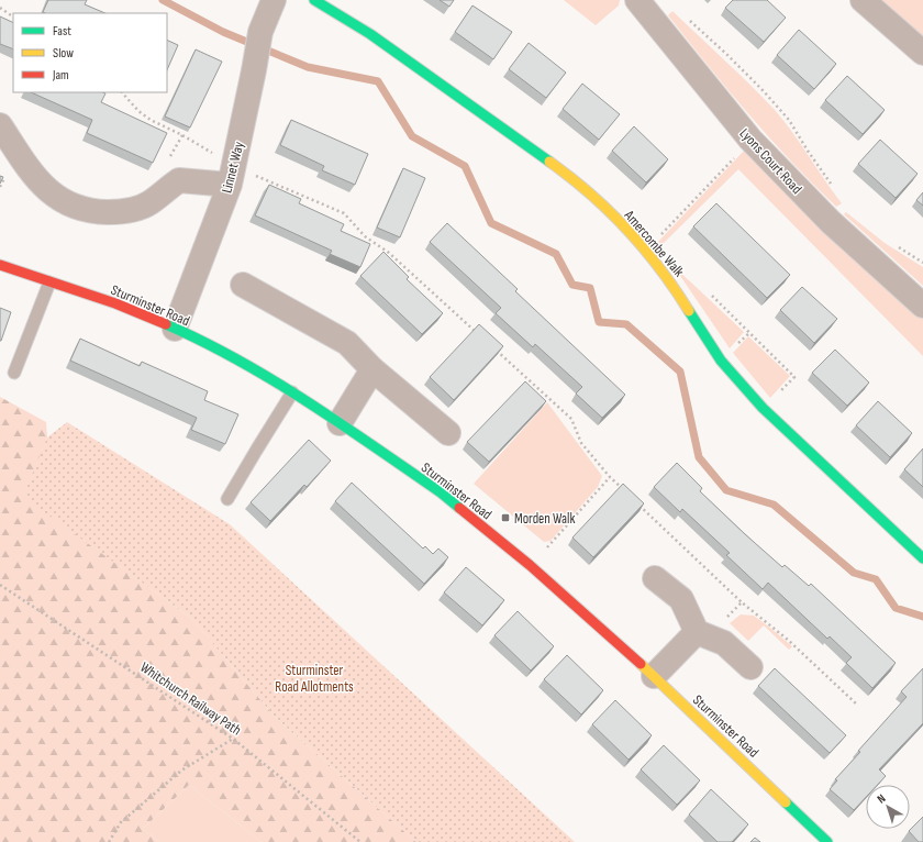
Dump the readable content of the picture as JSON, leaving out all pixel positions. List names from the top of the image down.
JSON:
{
  "streets": {
    "street": [
      "Lyons Court Road",
      "Linnet Way",
      "Amercombe Walk",
      "Sturminster Road"
    ],
    "path": ["Whitchurch Railway Path"]
  },
  "crossings": [
    ["Linnet Way", "Sturminster Road"]
  ],
  "parks": ["Sturminster Road Allotments"],
  "places": {
    "transit": ["Morden Walk"]
  },
  "legend": ["Fast", "Slow", "Jam"],
  "north": "top left"
}
